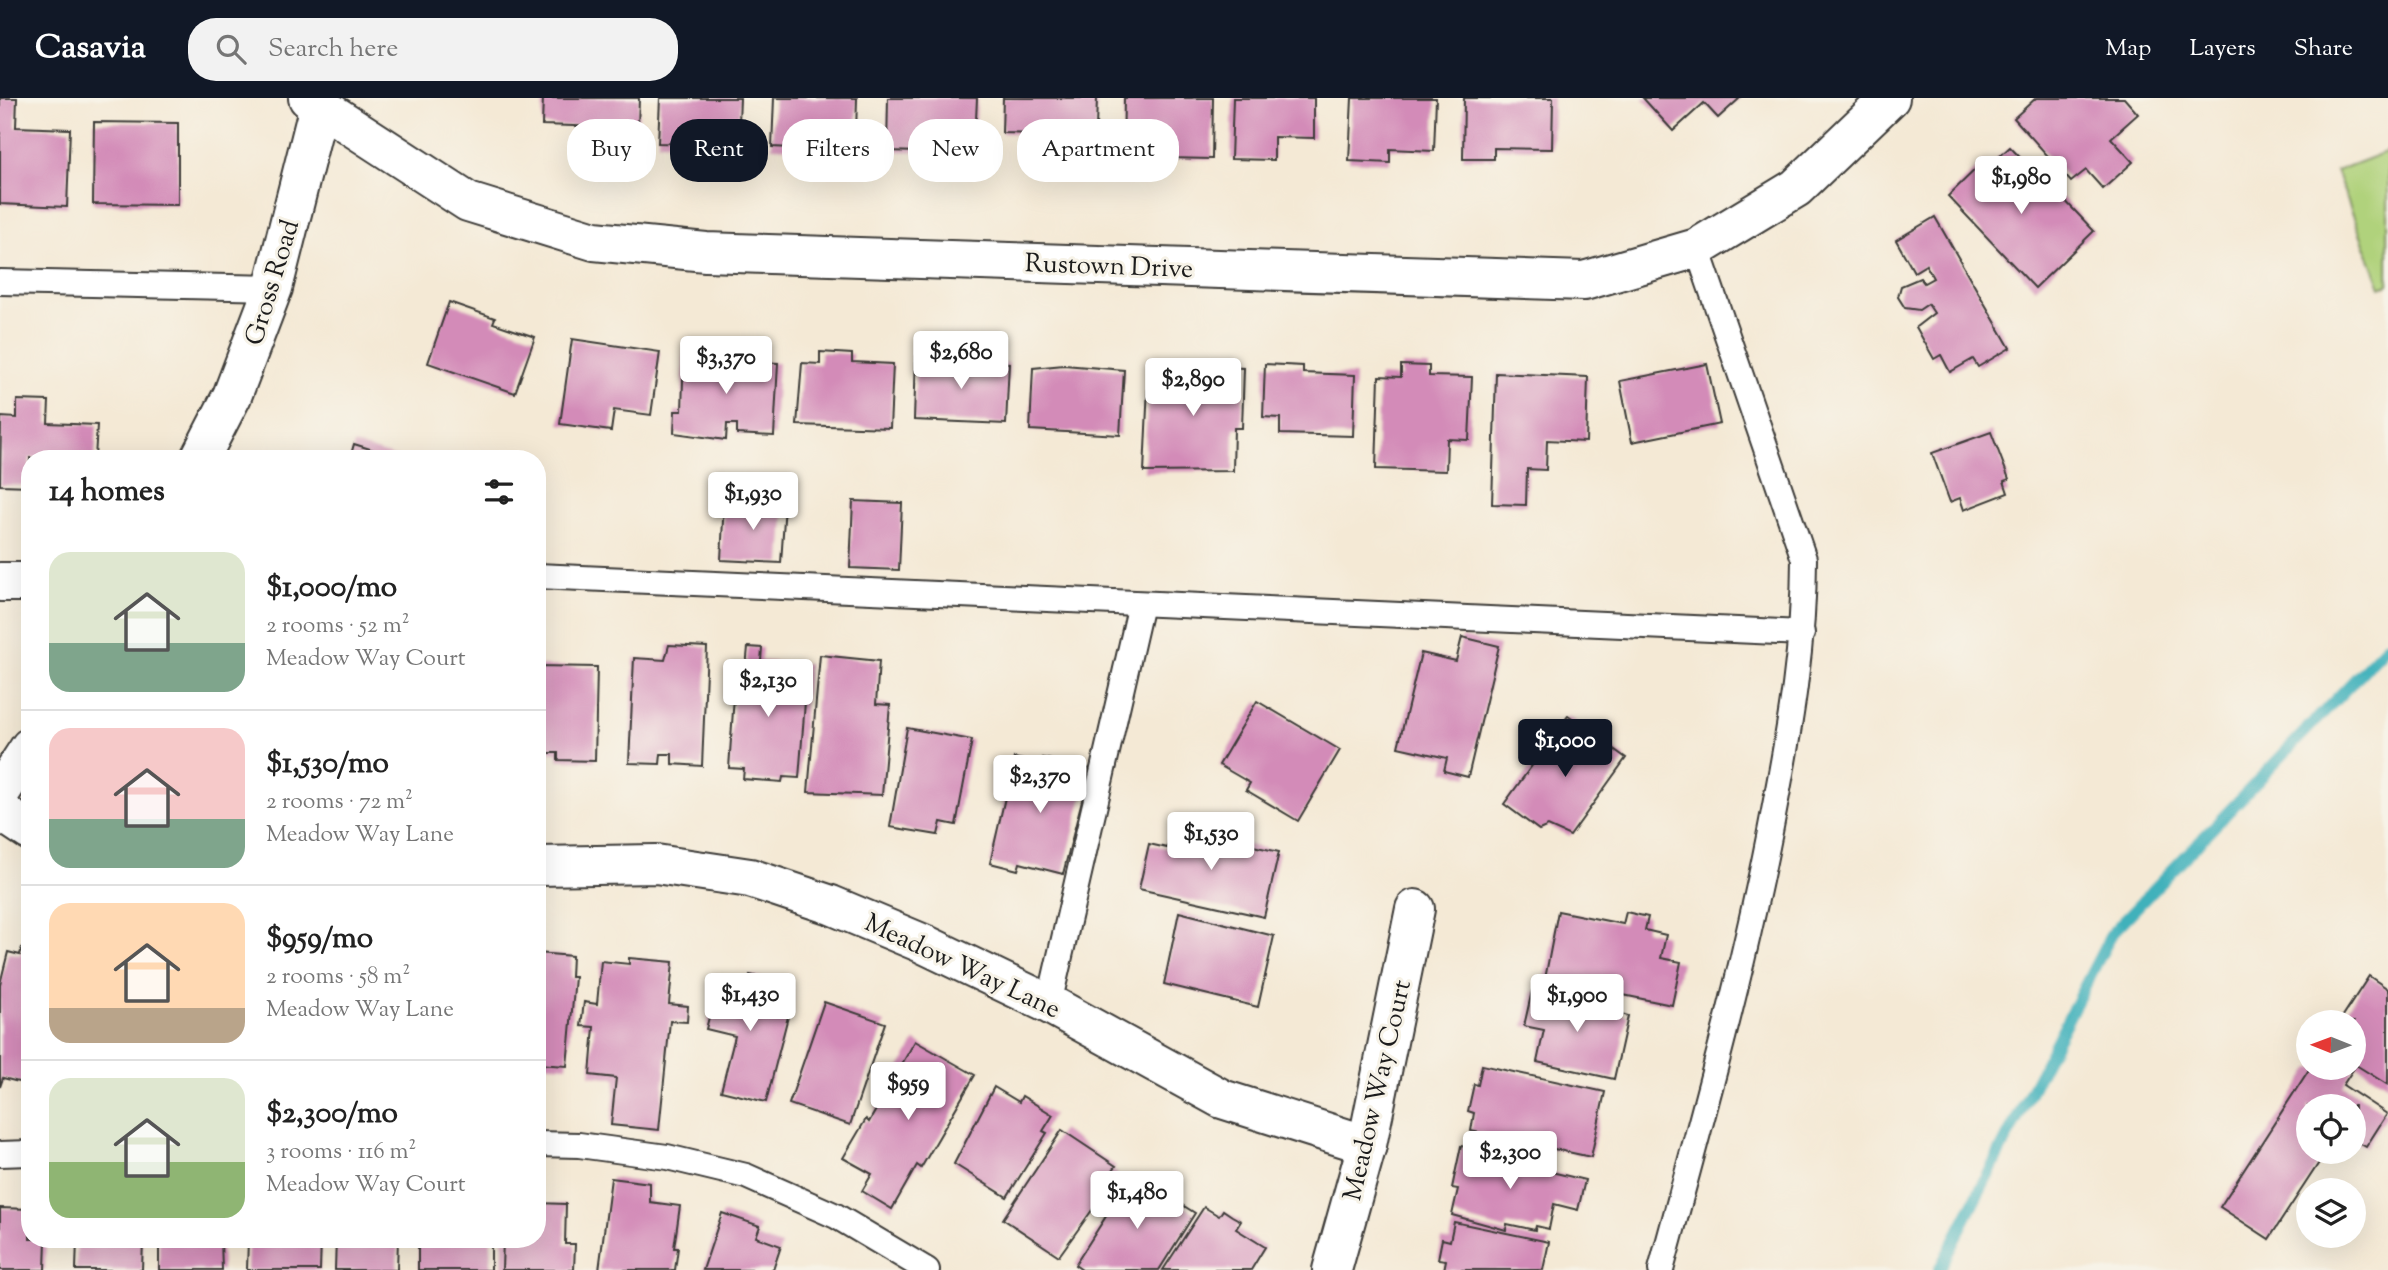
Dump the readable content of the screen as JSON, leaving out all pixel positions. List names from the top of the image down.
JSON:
{
  "streets": {
    "street": [
      "Rustown Drive",
      "Gross Road",
      "Meadow Way Lane",
      "Meadow Way Court"
    ]
  },
  "crossings": [
    ["Rustown Drive", "Gross Road"],
    ["Meadow Way Lane", "Meadow Way Court"]
  ],
  "north": "left",
  "page": {
    "header": "Casavia",
    "search": "Search here",
    "nav": ["Map", "Layers", "Share"],
    "chip": [
      "Buy",
      "Rent",
      "Filters",
      "New",
      "Apartment"
    ],
    "price": [
      "$1,980",
      "$2,680",
      "$3,370",
      "$2,890",
      "$1,930",
      "$2,130",
      "$1,000",
      "$2,370",
      "$1,530",
      "$1,430",
      "$1,900",
      "$959",
      "$2,300",
      "$1,480"
    ],
    "heading": "14 homes",
    "list": [
      {
        "name": "$1,000/mo",
        "note": "2 rooms · 52 m² · Meadow Way Court"
      },
      {
        "name": "$1,530/mo",
        "note": "2 rooms · 72 m² · Meadow Way Lane"
      },
      {
        "name": "$959/mo",
        "note": "2 rooms · 58 m² · Meadow Way Lane"
      },
      {
        "name": "$2,300/mo",
        "note": "3 rooms · 116 m² · Meadow Way Court"
      }
    ]
  }
}
